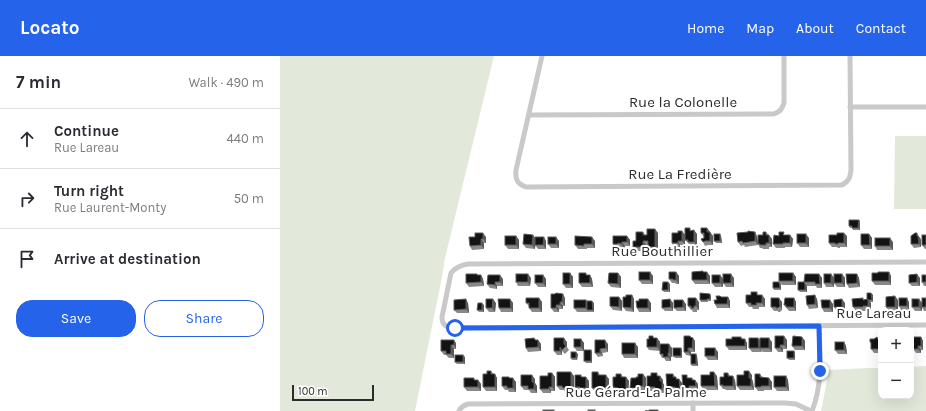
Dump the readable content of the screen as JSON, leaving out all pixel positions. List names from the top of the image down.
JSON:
{
  "streets": {
    "street": [
      "Rue la Colonelle",
      "Rue La Fredière",
      "Rue Bouthillier",
      "Rue Lareau",
      "Rue Gérard-La Palme"
    ]
  },
  "crossings": [
    ["Rue la Colonelle", "Rue La Fredière"],
    ["Rue Bouthillier", "Rue Lareau"]
  ],
  "scale_bar": "100 m",
  "page": {
    "header": "Locato",
    "nav": [
      "Home",
      "Map",
      "About",
      "Contact"
    ],
    "heading": ["7 min", "Walk · 490 m"],
    "list": [
      ["Continue", "Rue Lareau", "440 m"],
      ["Turn right", "Rue Laurent-Monty", "50 m"],
      "Arrive at destination"
    ],
    "buttons": ["Save", "Share"],
    "map_buttons": ["+", "−"],
    "scale": "100 m"
  }
}
